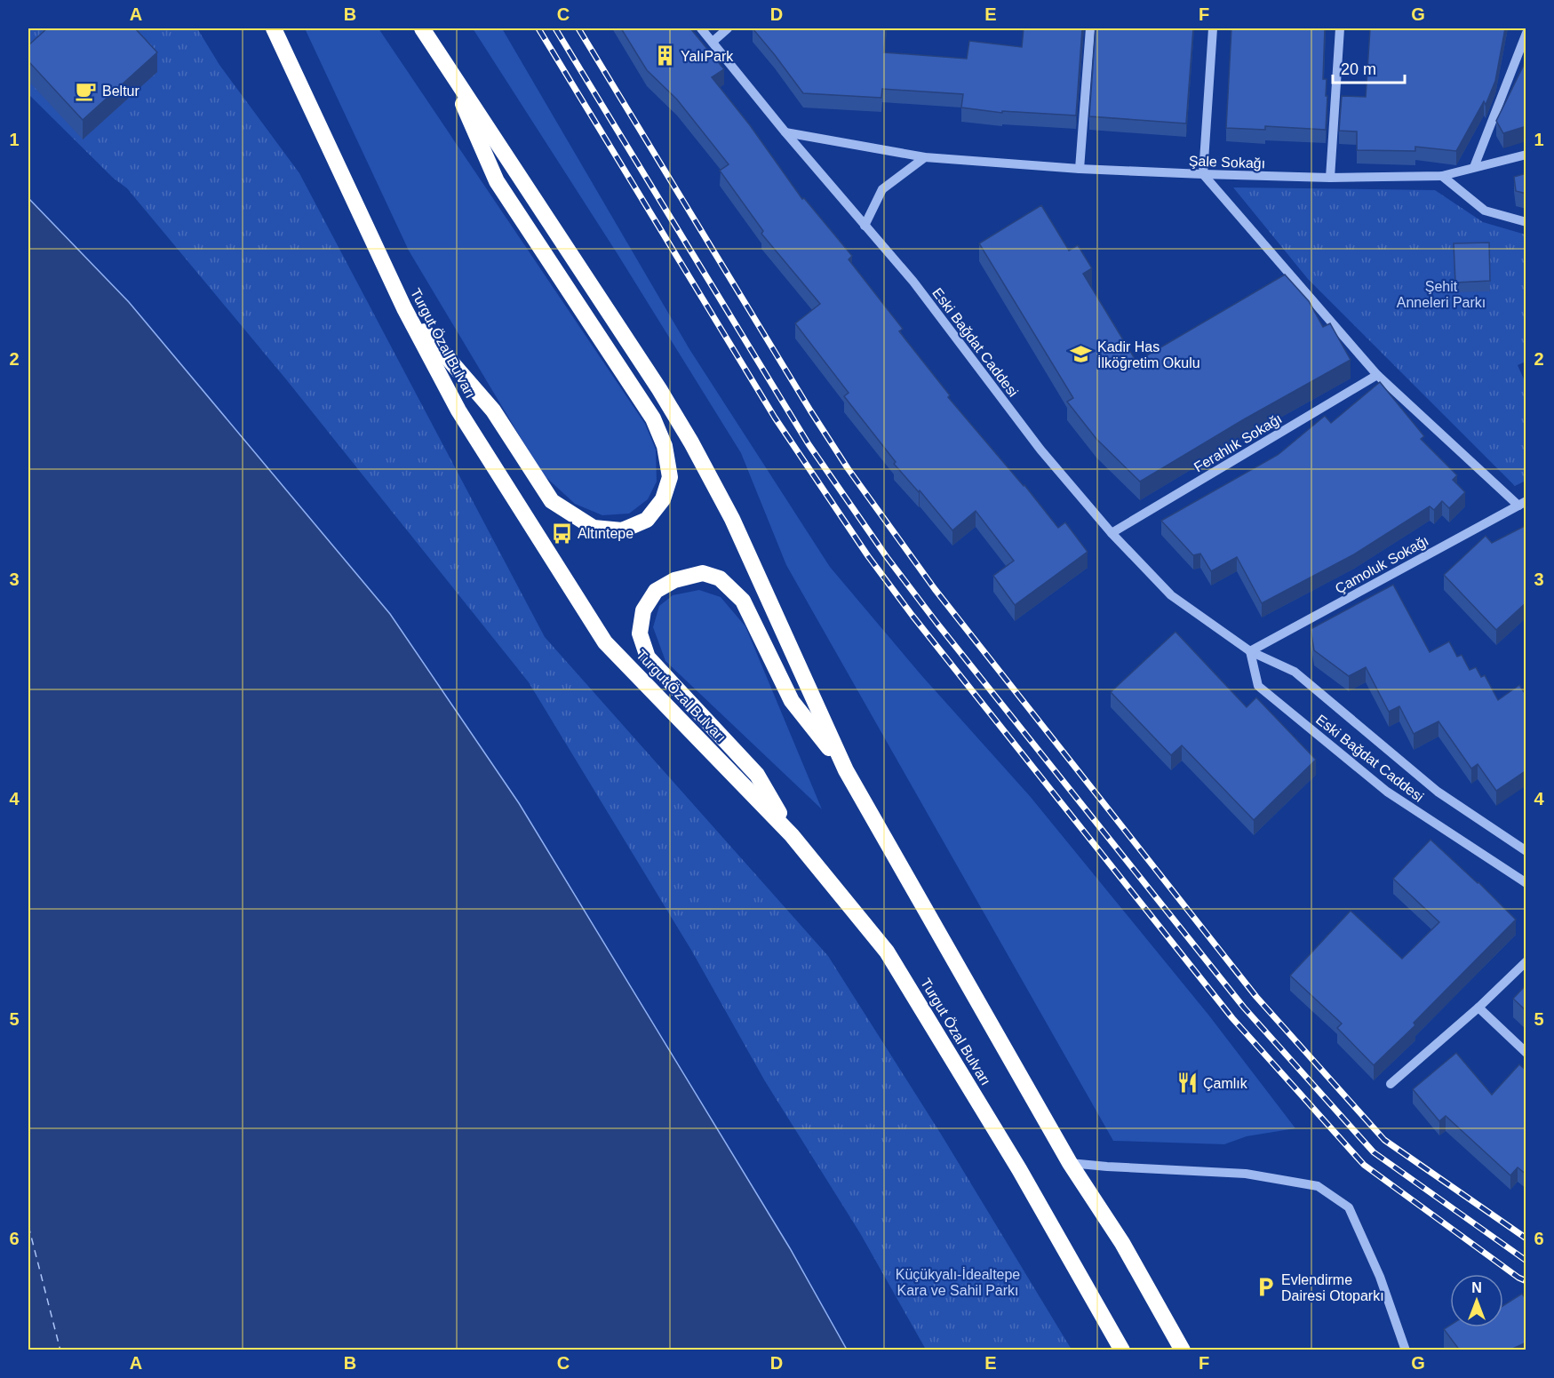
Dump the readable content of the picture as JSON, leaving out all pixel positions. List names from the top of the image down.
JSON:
{
  "streets": {
    "highway": ["Turgut Özal Bulvarı"],
    "street": [
      "Şale Sokağı",
      "Eski Bağdat Caddesi",
      "Ferahlık Sokağı",
      "Çamoluk Sokağı"
    ]
  },
  "crossings": [
    ["Şale Sokağı", "Eski Bağdat Caddesi"],
    ["Eski Bağdat Caddesi", "Ferahlık Sokağı"],
    ["Eski Bağdat Caddesi", "Çamoluk Sokağı"]
  ],
  "parks": ["Şehit Anneleri Parkı", "Küçükyalı-İdealtepe Kara ve Sahil Parkı"],
  "places": {
    "building": ["YalıPark"],
    "cafe": ["Beltur"],
    "school or university": ["Kadir Has İlköğretim Okulu"],
    "bus stop": ["Altıntepe"],
    "restaurant": ["Çamlık"],
    "parking": ["Evlendirme Dairesi Otoparkı"]
  },
  "scale_bar": "20 m",
  "north": "top",
  "grid": {
    "columns": [
      "A",
      "B",
      "C",
      "D",
      "E",
      "F",
      "G"
    ],
    "rows": [
      "1",
      "2",
      "3",
      "4",
      "5",
      "6"
    ]
  }
}
